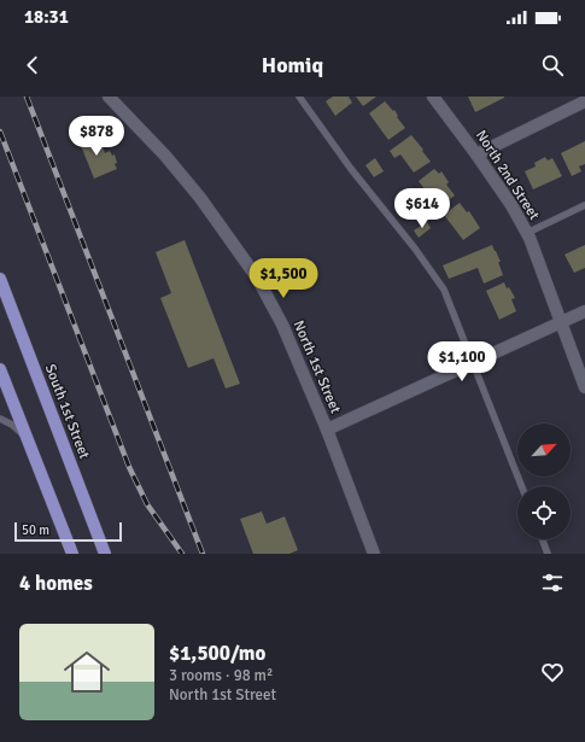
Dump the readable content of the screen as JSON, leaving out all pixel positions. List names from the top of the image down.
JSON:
{
  "streets": {
    "main road": ["South 1st Street"],
    "street": ["North 2nd Street", "North 1st Street"]
  },
  "scale_bar": "50 m",
  "north": "top right",
  "page": {
    "status": "18:31",
    "header": "Homiq",
    "price": [
      "$878",
      "$614",
      "$1,500",
      "$1,100"
    ],
    "scale": "50 m",
    "heading": "4 homes",
    "list": [
      {
        "name": "$1,500/mo",
        "note": "3 rooms · 98 m² · North 1st Street"
      }
    ]
  }
}
